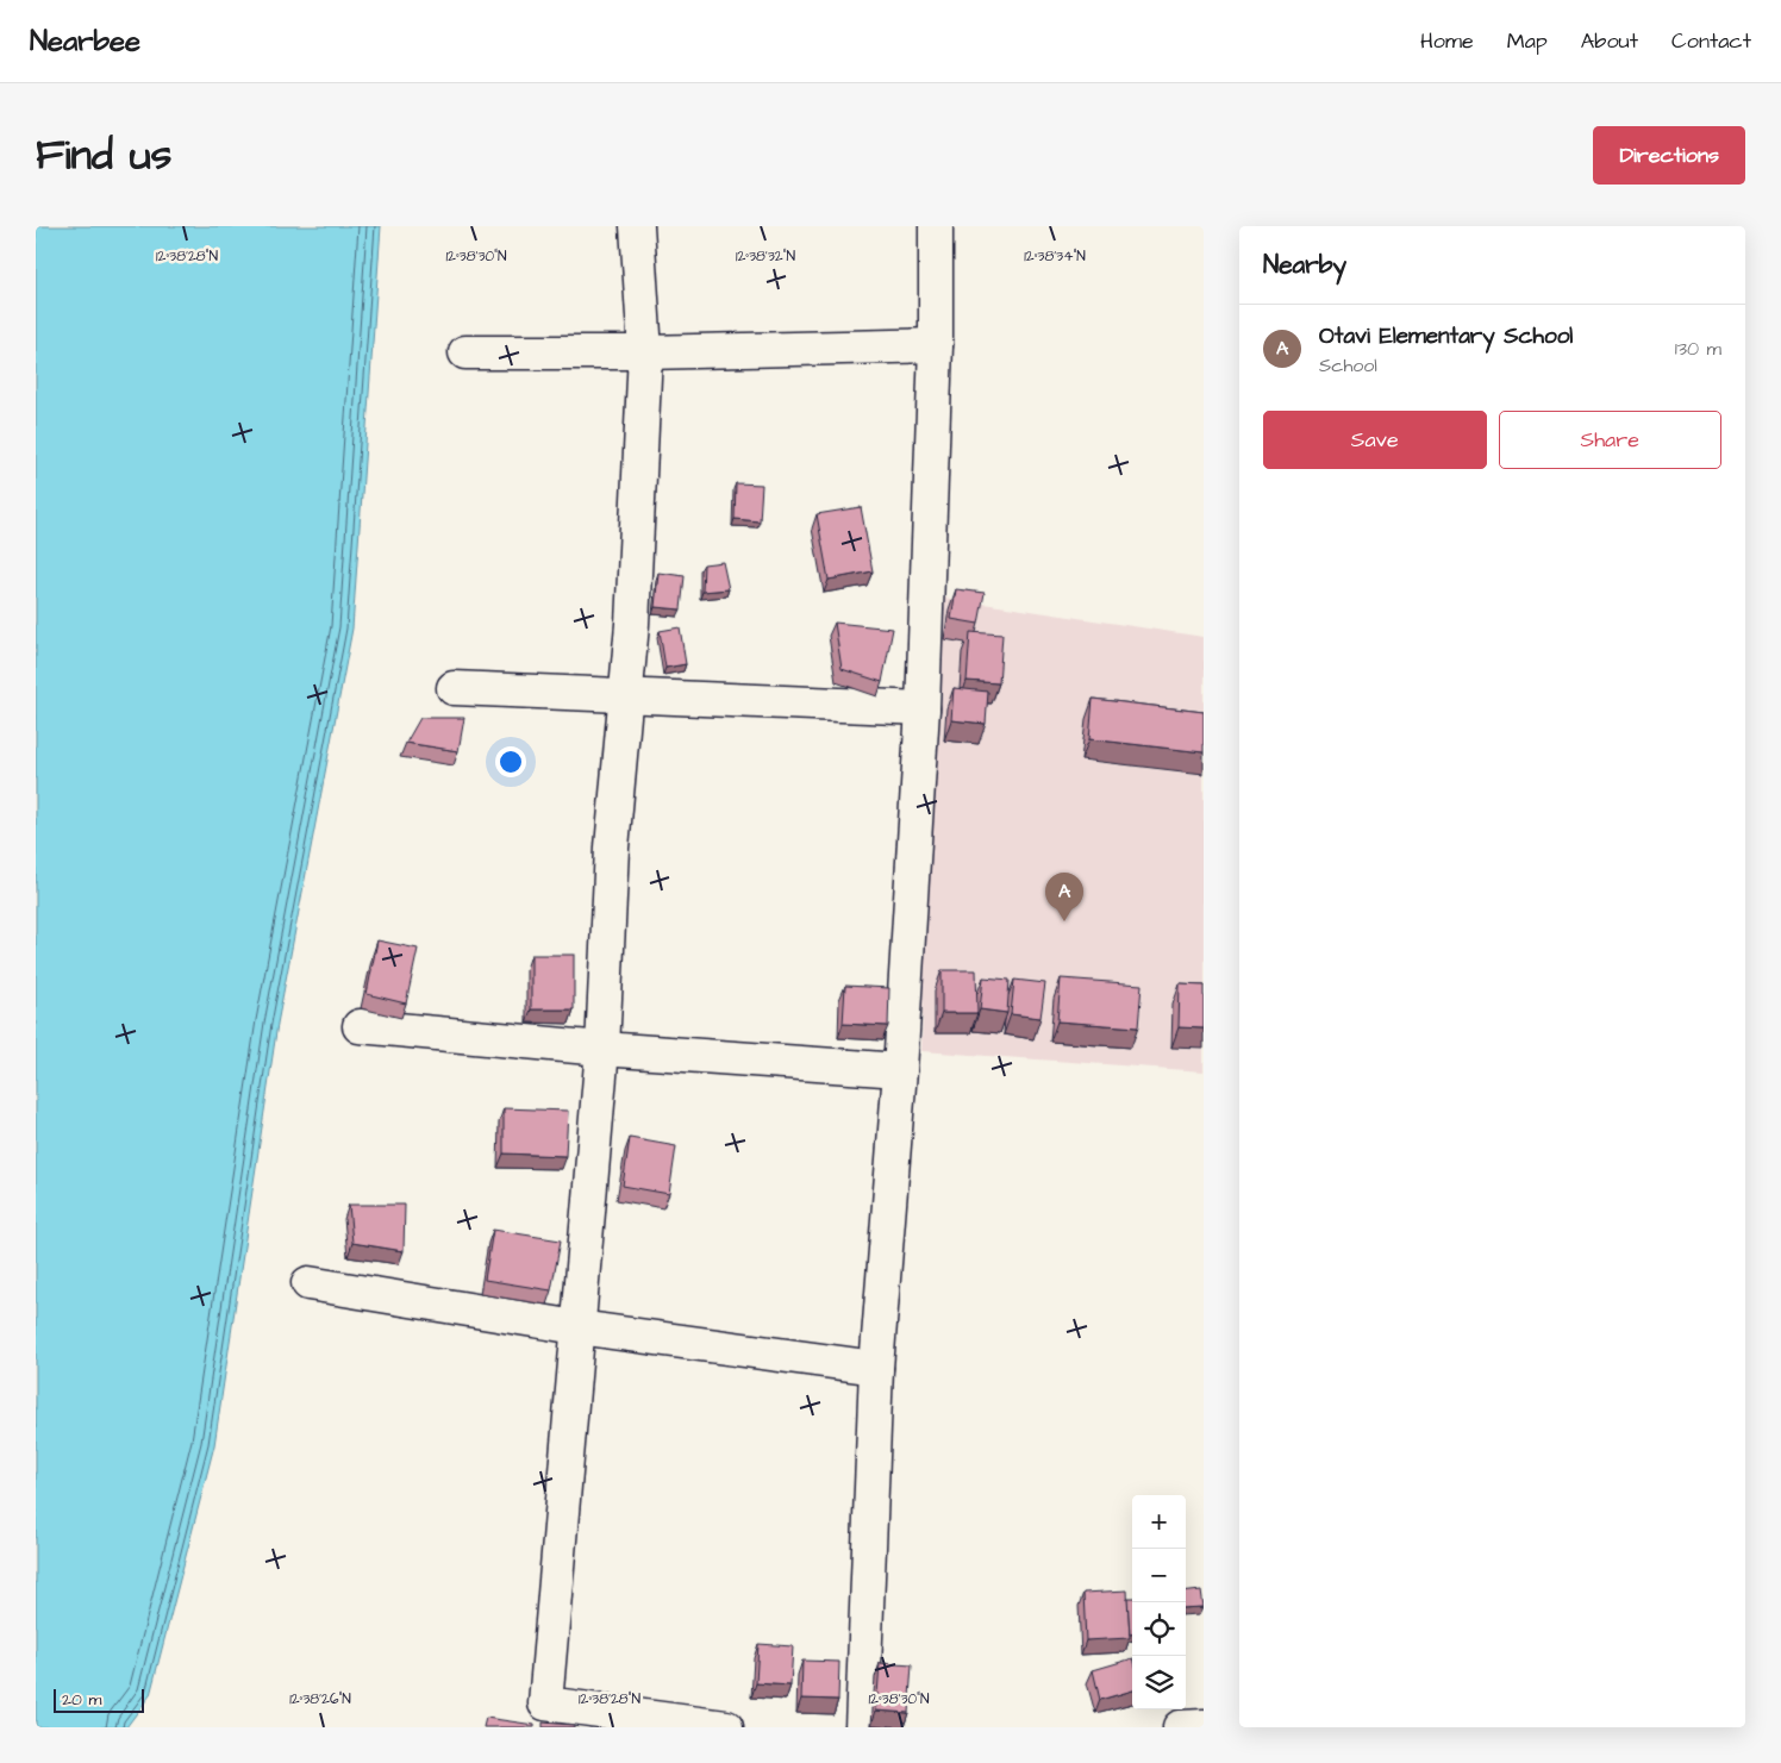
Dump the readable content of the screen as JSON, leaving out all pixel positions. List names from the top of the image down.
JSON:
{
  "scale_bar": "20 m",
  "page": {
    "header": "Nearbee",
    "nav": [
      "Home",
      "Map",
      "About",
      "Contact"
    ],
    "title": "Find us",
    "buttons": [
      "Directions",
      ["Save", "Share"]
    ],
    "heading": "Nearby",
    "list": [
      {
        "mark": "A",
        "name": "Otavi Elementary School",
        "note": "School",
        "value": "130 m"
      }
    ],
    "pins": "A",
    "map_buttons": ["+", "−"],
    "scale": "20 m"
  },
  "coordinates": [
    "12°38'28\"N",
    "12°38'30\"N",
    "12°38'32\"N",
    "12°38'34\"N",
    "12°38'26\"N"
  ]
}
